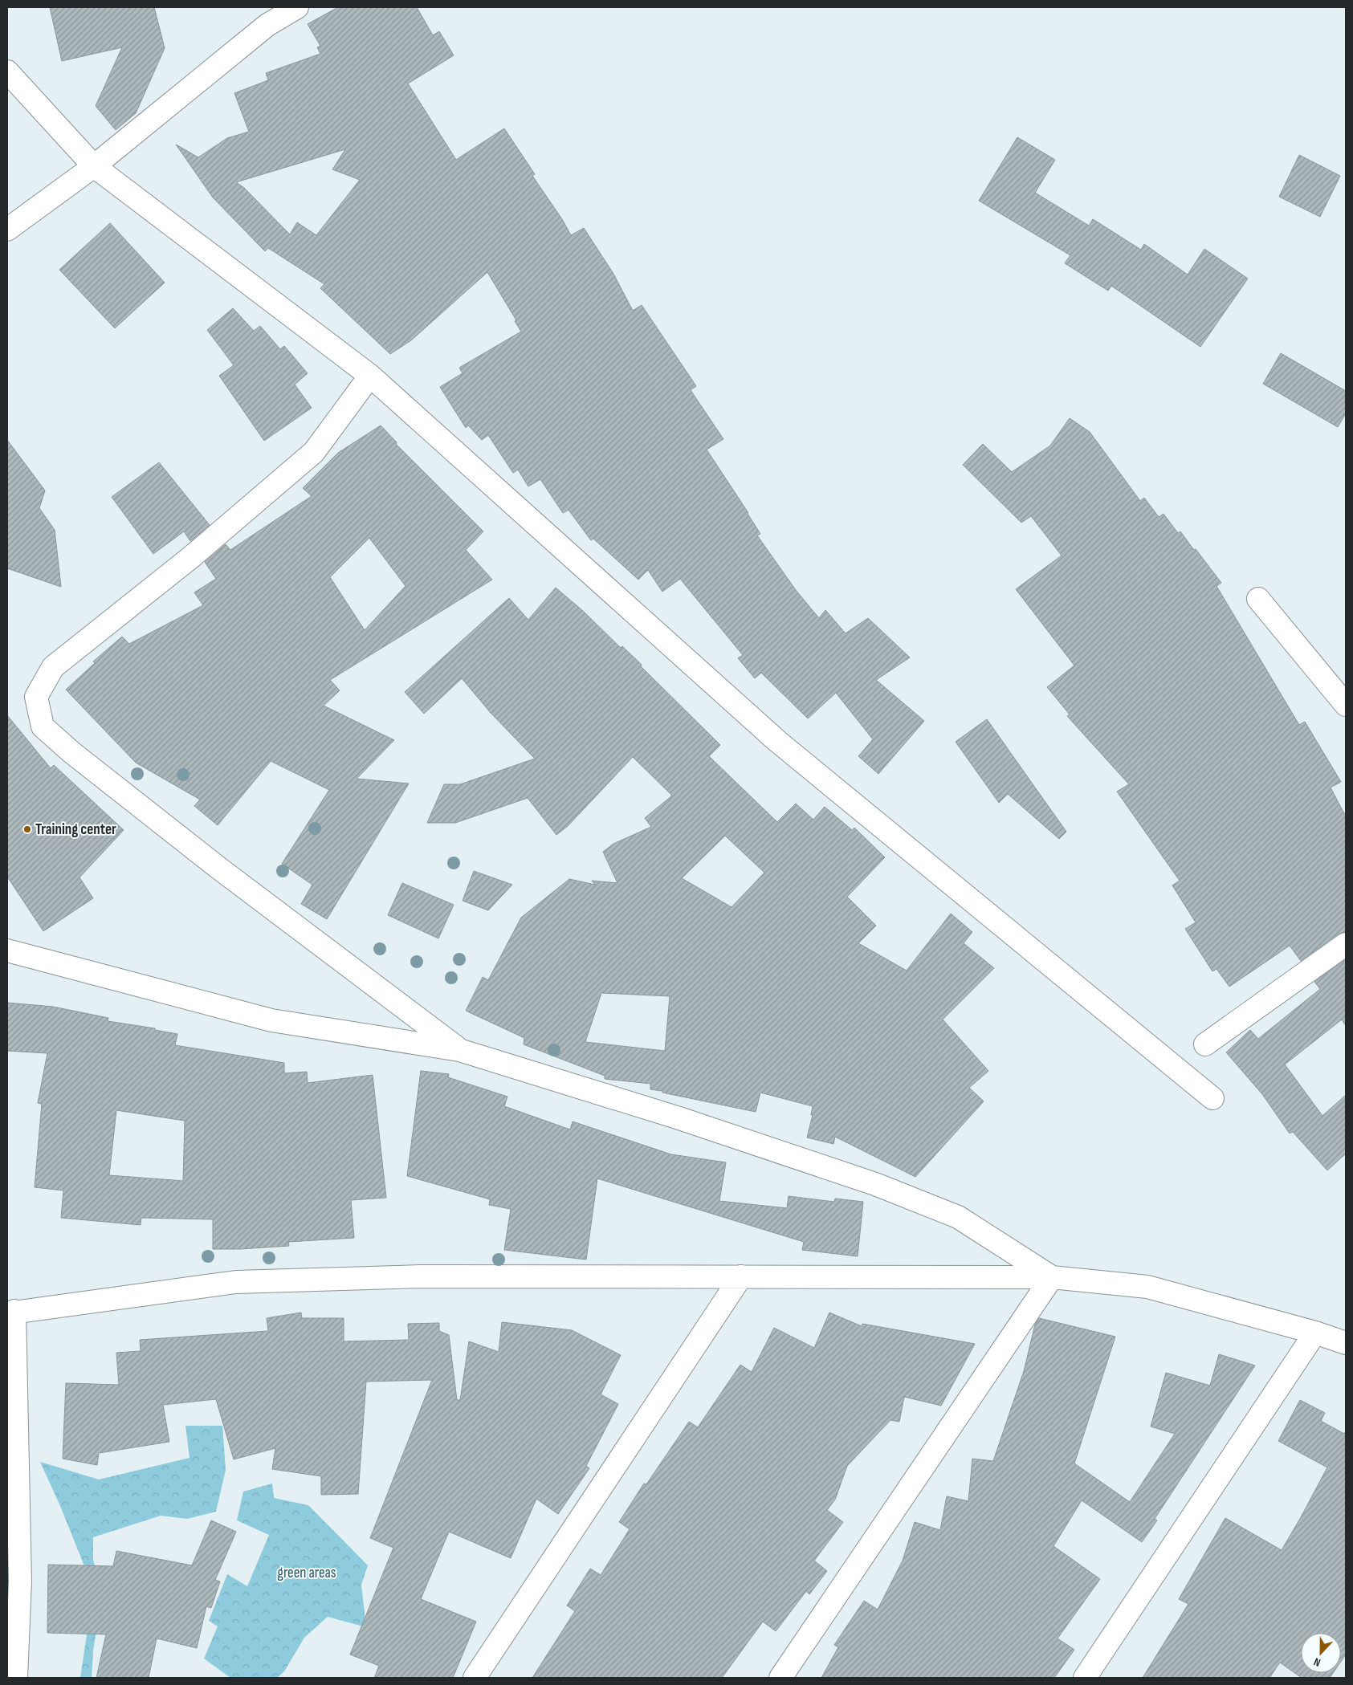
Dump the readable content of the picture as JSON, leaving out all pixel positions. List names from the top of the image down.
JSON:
{
  "parks": ["green areas"],
  "places": ["Training center"],
  "north": "bottom"
}
